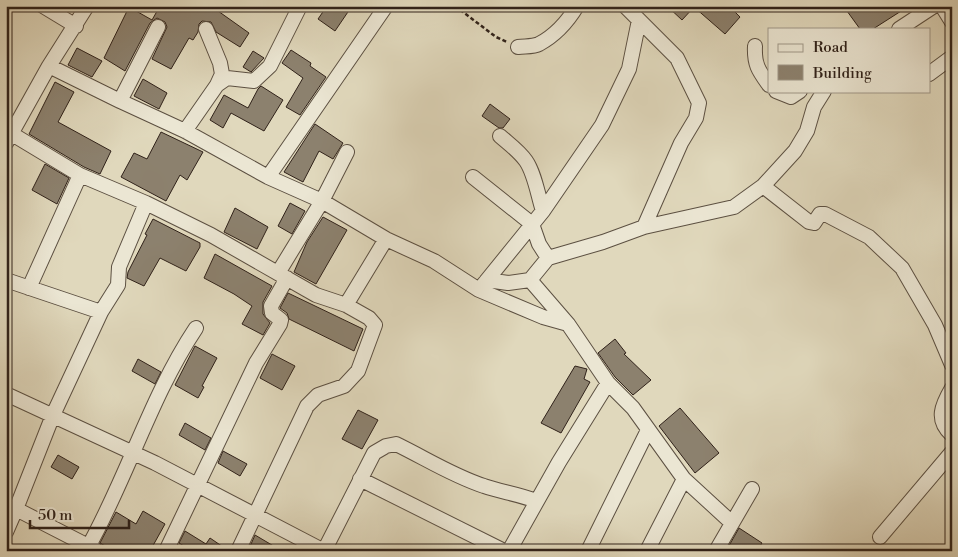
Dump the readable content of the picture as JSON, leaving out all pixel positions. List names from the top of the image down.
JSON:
{
  "legend": ["Road", "Building"],
  "scale_bar": "50 m"
}
